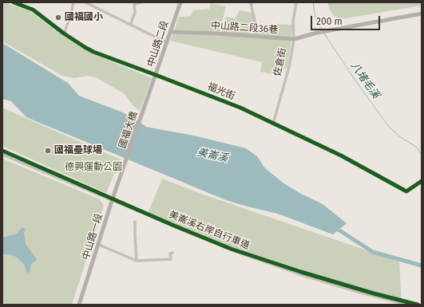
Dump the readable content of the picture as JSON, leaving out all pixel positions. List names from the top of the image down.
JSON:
{
  "streets": {
    "street": [
      "中山路二段36巷",
      "中山路二段",
      "佐倉街",
      "福光街",
      "國福大橋",
      "中山路一段"
    ],
    "cycle path": ["美崙溪右岸自行車道"]
  },
  "crossings": [
    ["中山路二段36巷", "中山路二段"],
    ["中山路二段36巷", "佐倉街"],
    ["中山路二段", "福光街"],
    ["中山路二段", "國福大橋"],
    ["佐倉街", "福光街"],
    ["國福大橋", "中山路一段"]
  ],
  "water": ["八堵毛溪", "美崙溪"],
  "parks": ["德興運動公園"],
  "places": ["國福國小", "國福壘球場"],
  "scale_bar": "200 m"
}
